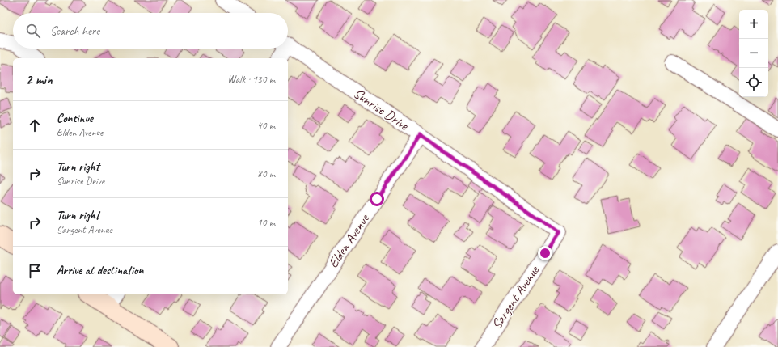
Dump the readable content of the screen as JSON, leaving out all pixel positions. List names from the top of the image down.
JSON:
{
  "streets": {
    "street": ["Sunrise Drive", "Elden Avenue", "Sargent Avenue"]
  },
  "crossings": [
    ["Sunrise Drive", "Elden Avenue"],
    ["Sunrise Drive", "Sargent Avenue"]
  ],
  "page": {
    "map_buttons": ["+", "−"],
    "search": "Search here",
    "heading": ["2 min", "Walk · 130 m"],
    "list": [
      ["Continue", "Elden Avenue", "40 m"],
      ["Turn right", "Sunrise Drive", "80 m"],
      ["Turn right", "Sargent Avenue", "10 m"],
      "Arrive at destination"
    ]
  }
}
